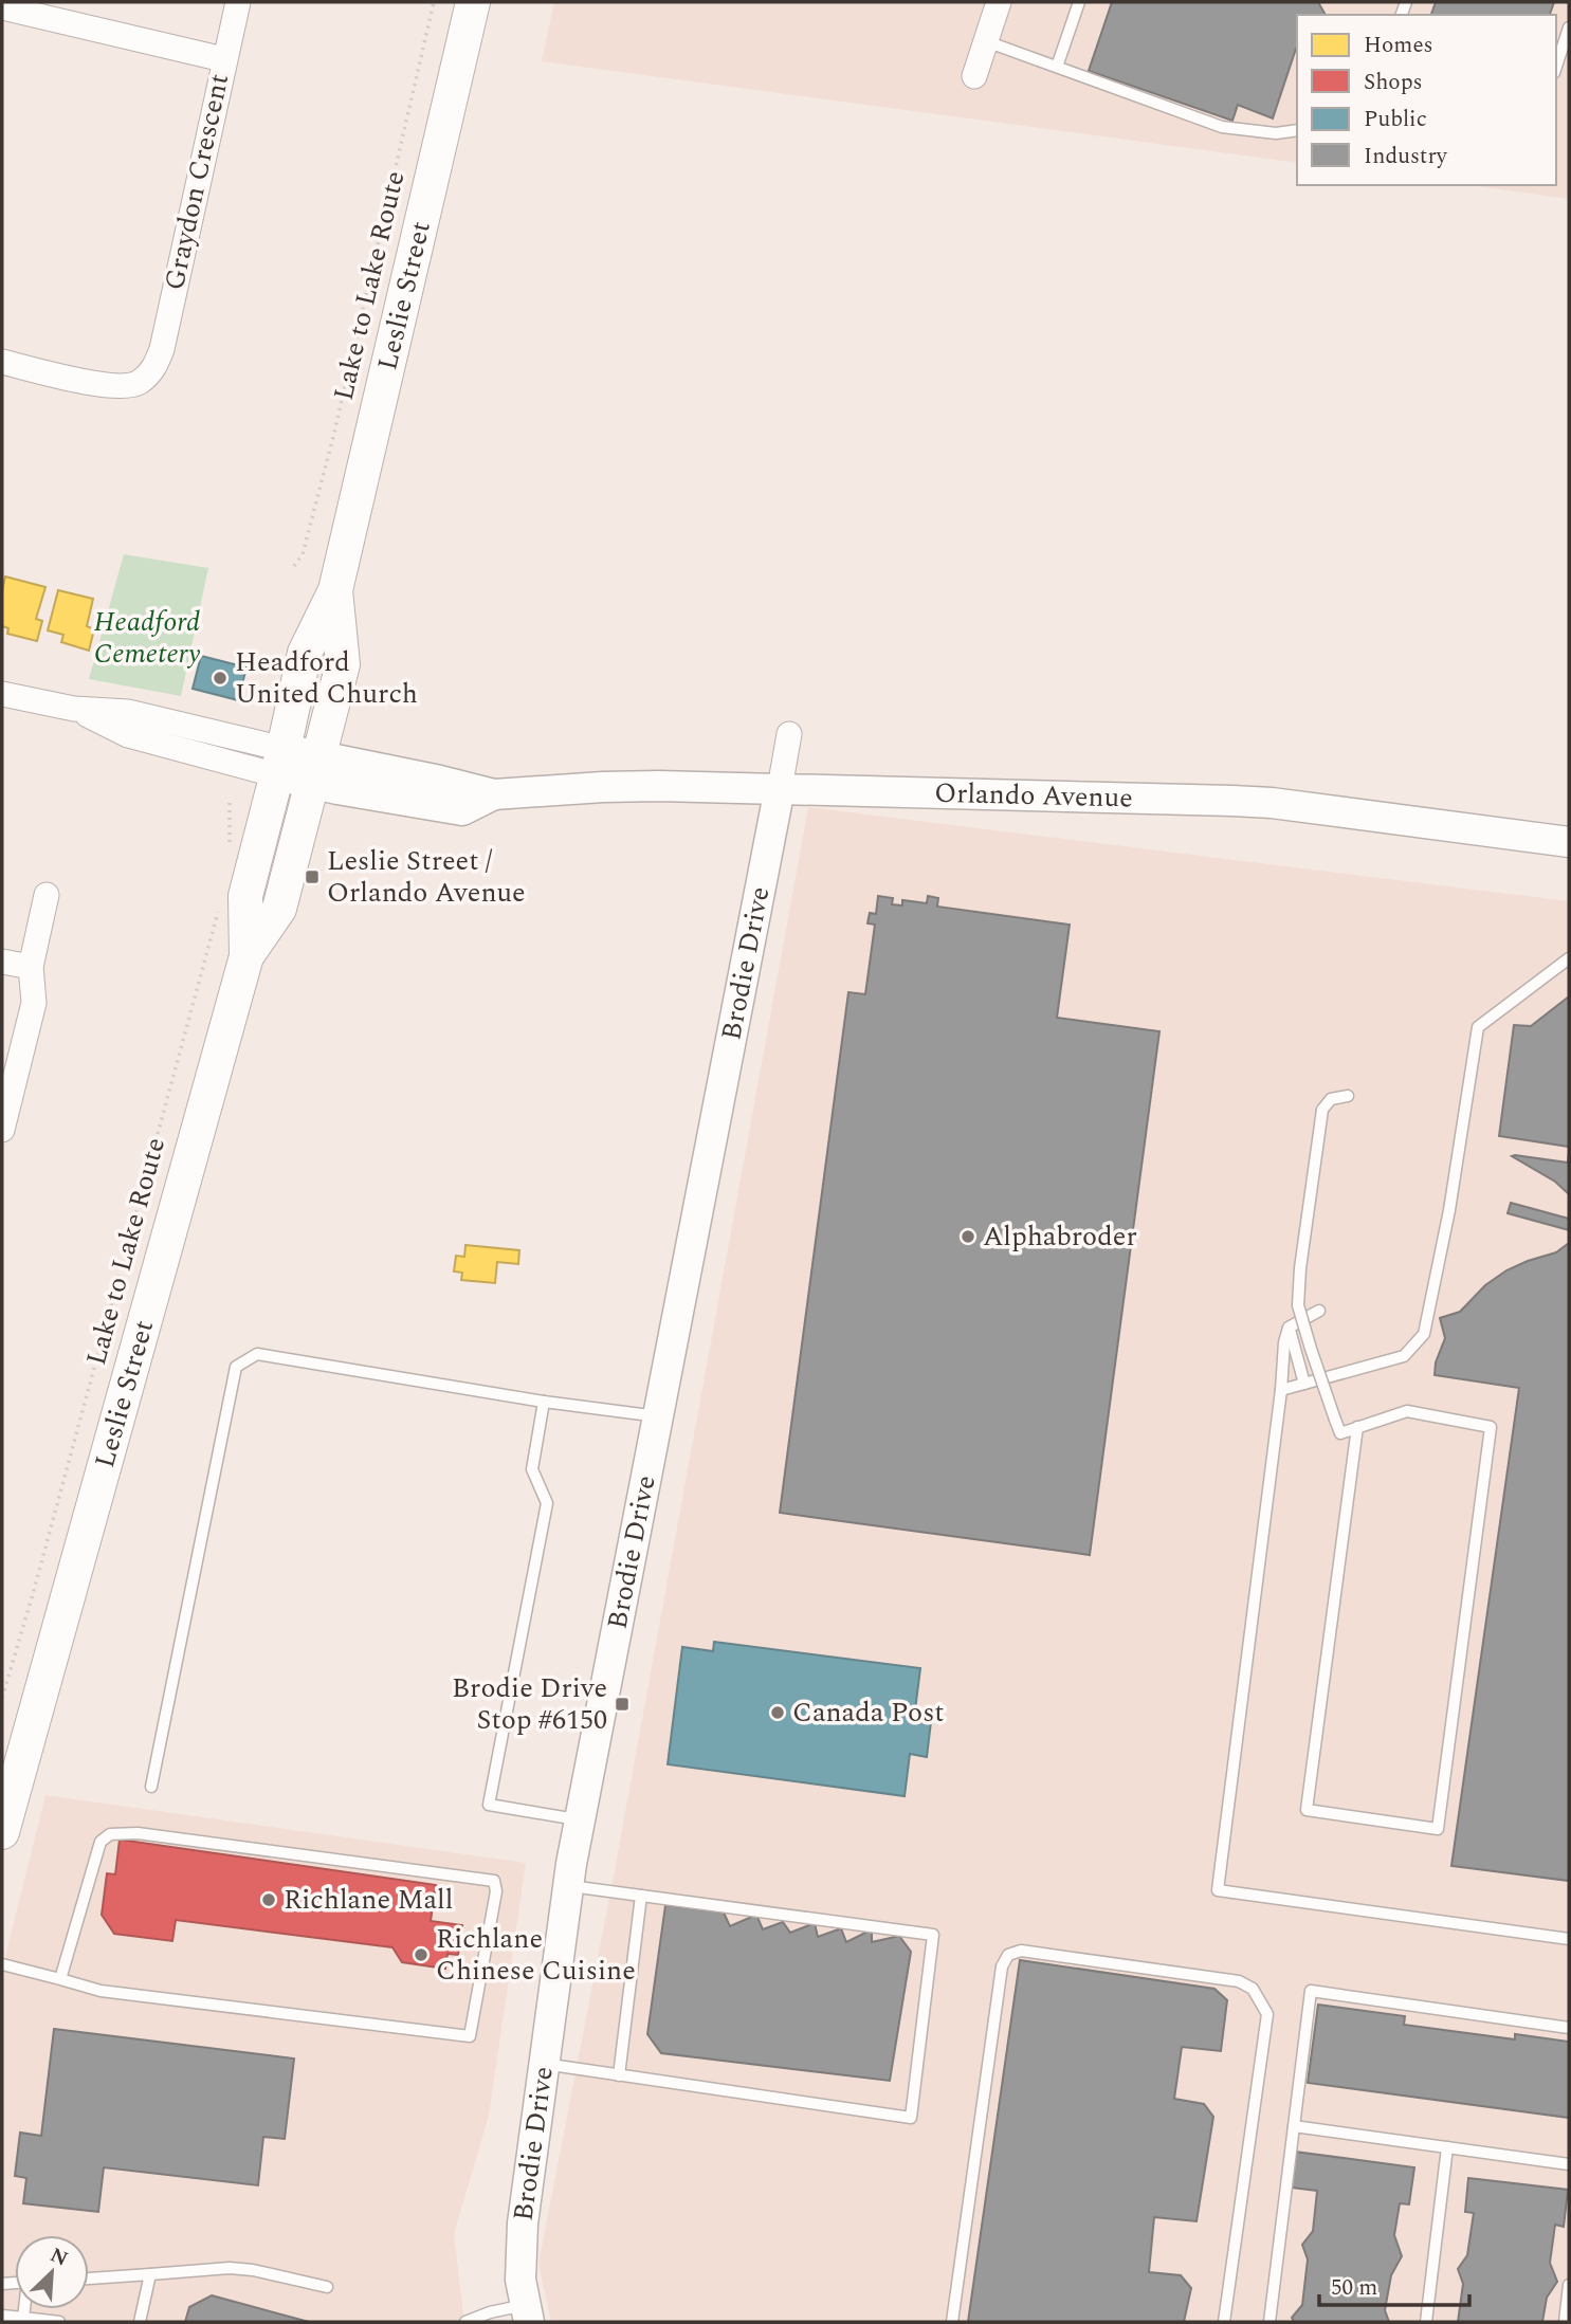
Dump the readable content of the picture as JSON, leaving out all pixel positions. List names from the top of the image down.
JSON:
{
  "streets": {
    "main road": ["Leslie Street"],
    "street": ["Graydon Crescent", "Orlando Avenue", "Brodie Drive"],
    "path": ["Lake to Lake Route"]
  },
  "crossings": [
    ["Leslie Street", "Orlando Avenue"],
    ["Orlando Avenue", "Brodie Drive"]
  ],
  "parks": ["Headford Cemetery"],
  "places": {
    "other": [
      "Headford United Church",
      "Alphabroder",
      "Canada Post",
      "Richlane Mall",
      "Richlane Chinese Cuisine"
    ],
    "transit": ["Leslie Street / Orlando Avenue", "Brodie Drive Stop #6150"]
  },
  "legend": [
    "Homes",
    "Shops",
    "Public",
    "Industry"
  ],
  "scale_bar": "50 m",
  "north": "top right"
}
